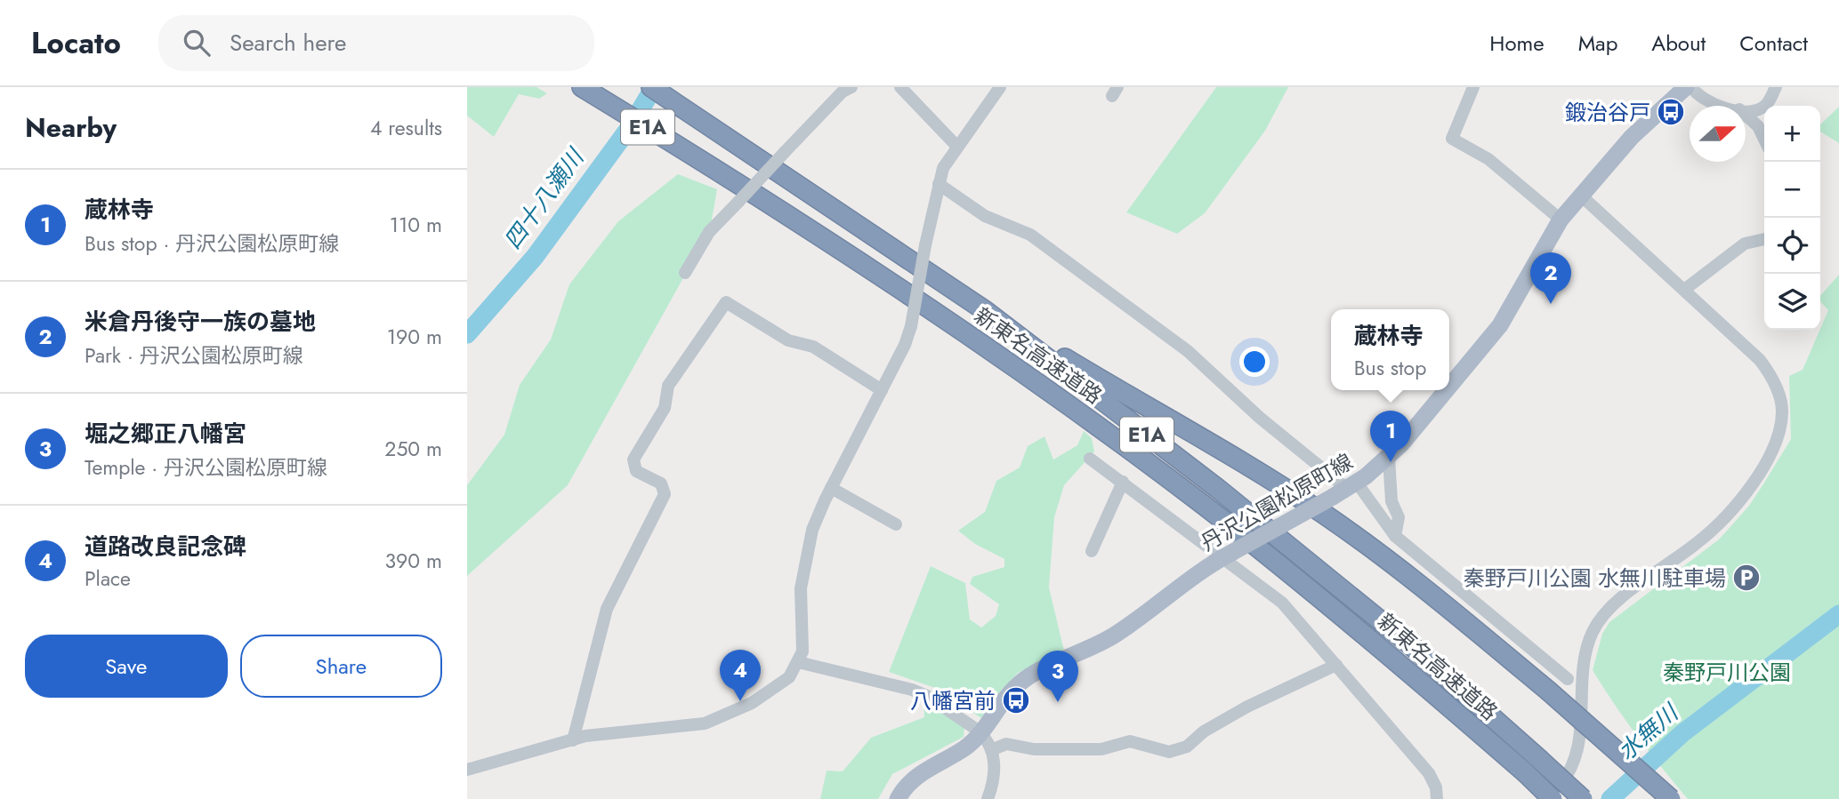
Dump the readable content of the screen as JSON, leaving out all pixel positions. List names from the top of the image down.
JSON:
{
  "streets": {
    "highway": ["E1A", "新東名高速道路"],
    "main road": ["丹沢公園松原町線"]
  },
  "water": ["四十八瀬川", "水無川"],
  "parks": ["秦野戸川公園"],
  "places": {
    "bus stop": ["鍛治谷戸", "八幡宮前"],
    "parking": ["秦野戸川公園 水無川駐車場"]
  },
  "north": "right",
  "page": {
    "header": "Locato",
    "search": "Search here",
    "nav": [
      "Home",
      "Map",
      "About",
      "Contact"
    ],
    "heading": ["Nearby", "4 results"],
    "map_buttons": ["+", "−"],
    "list": [
      {
        "mark": "1",
        "name": "蔵林寺",
        "note": "Bus stop · 丹沢公園松原町線",
        "value": "110 m"
      },
      {
        "mark": "2",
        "name": "米倉丹後守一族の墓地",
        "note": "Park · 丹沢公園松原町線",
        "value": "190 m"
      },
      {
        "mark": "3",
        "name": "堀之郷正八幡宮",
        "note": "Temple · 丹沢公園松原町線",
        "value": "250 m"
      },
      {
        "mark": "4",
        "name": "道路改良記念碑",
        "note": "Place",
        "value": "390 m"
      }
    ],
    "pins": [
      "2",
      "1",
      "4",
      "3"
    ],
    "popup": ["蔵林寺", "Bus stop"],
    "buttons": ["Save", "Share"]
  }
}
